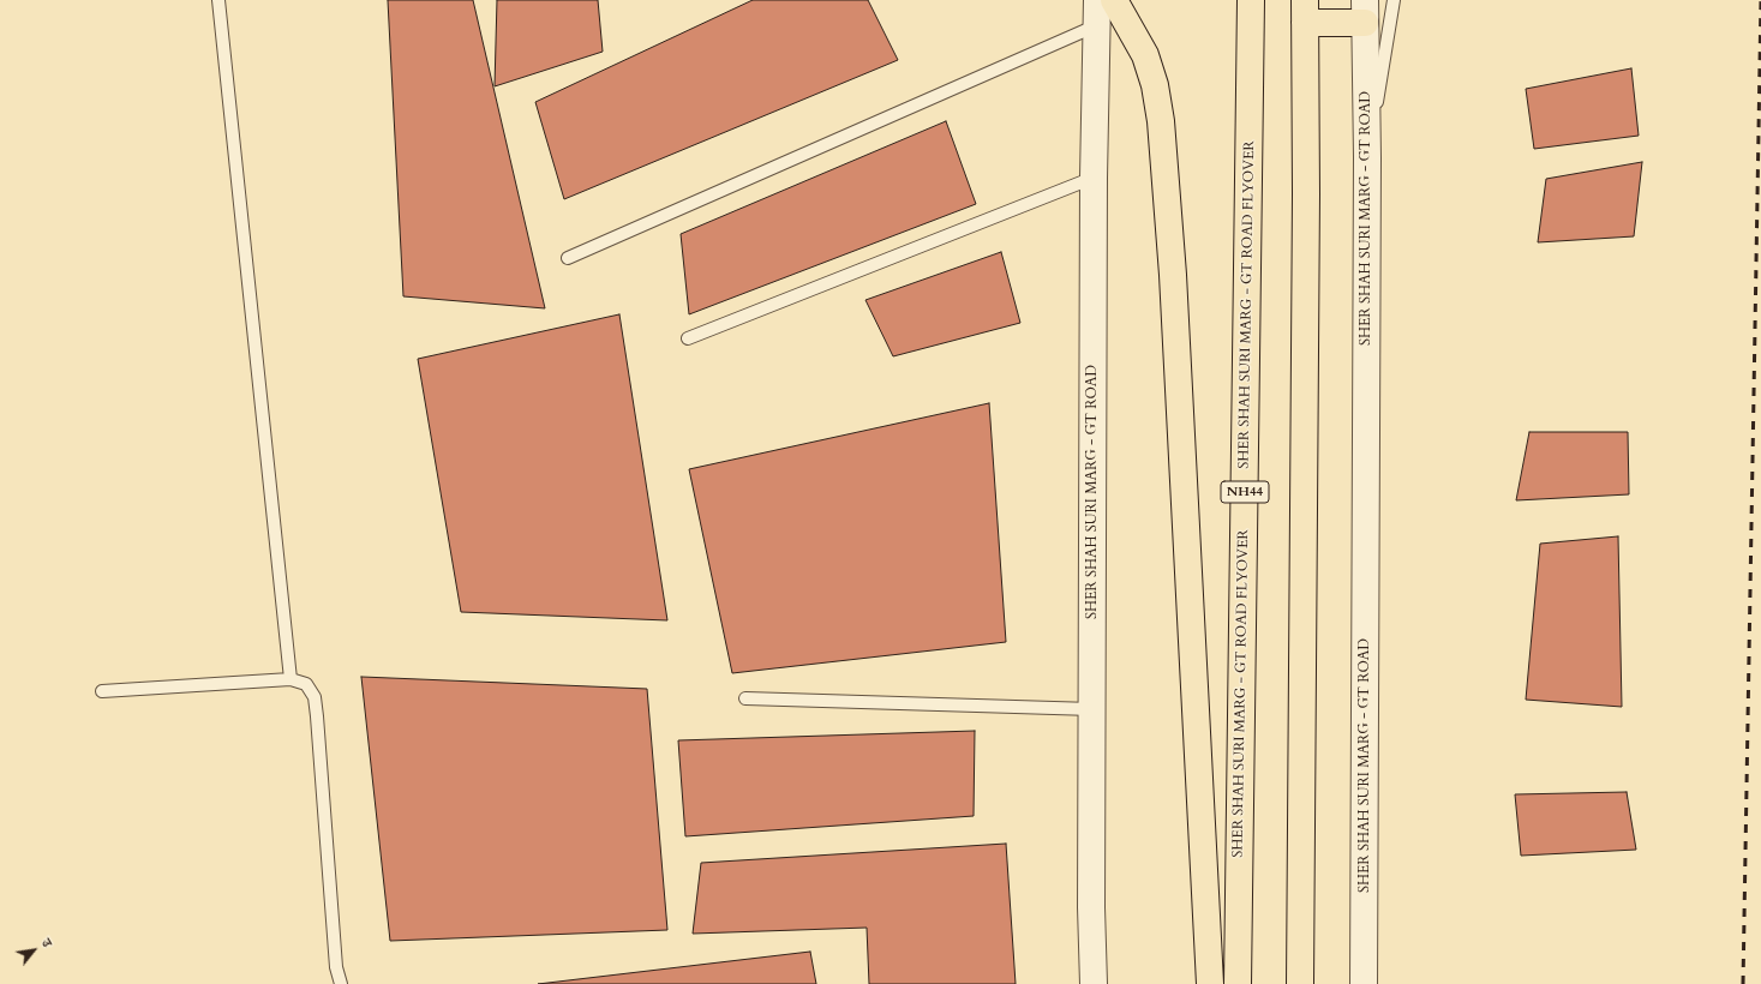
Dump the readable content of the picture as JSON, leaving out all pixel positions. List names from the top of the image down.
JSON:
{
  "streets": {
    "highway": ["SHER SHAH SURI MARG - GT ROAD FLYOVER", "NH44"],
    "street": ["SHER SHAH SURI MARG - GT ROAD"]
  },
  "north": "top right"
}
